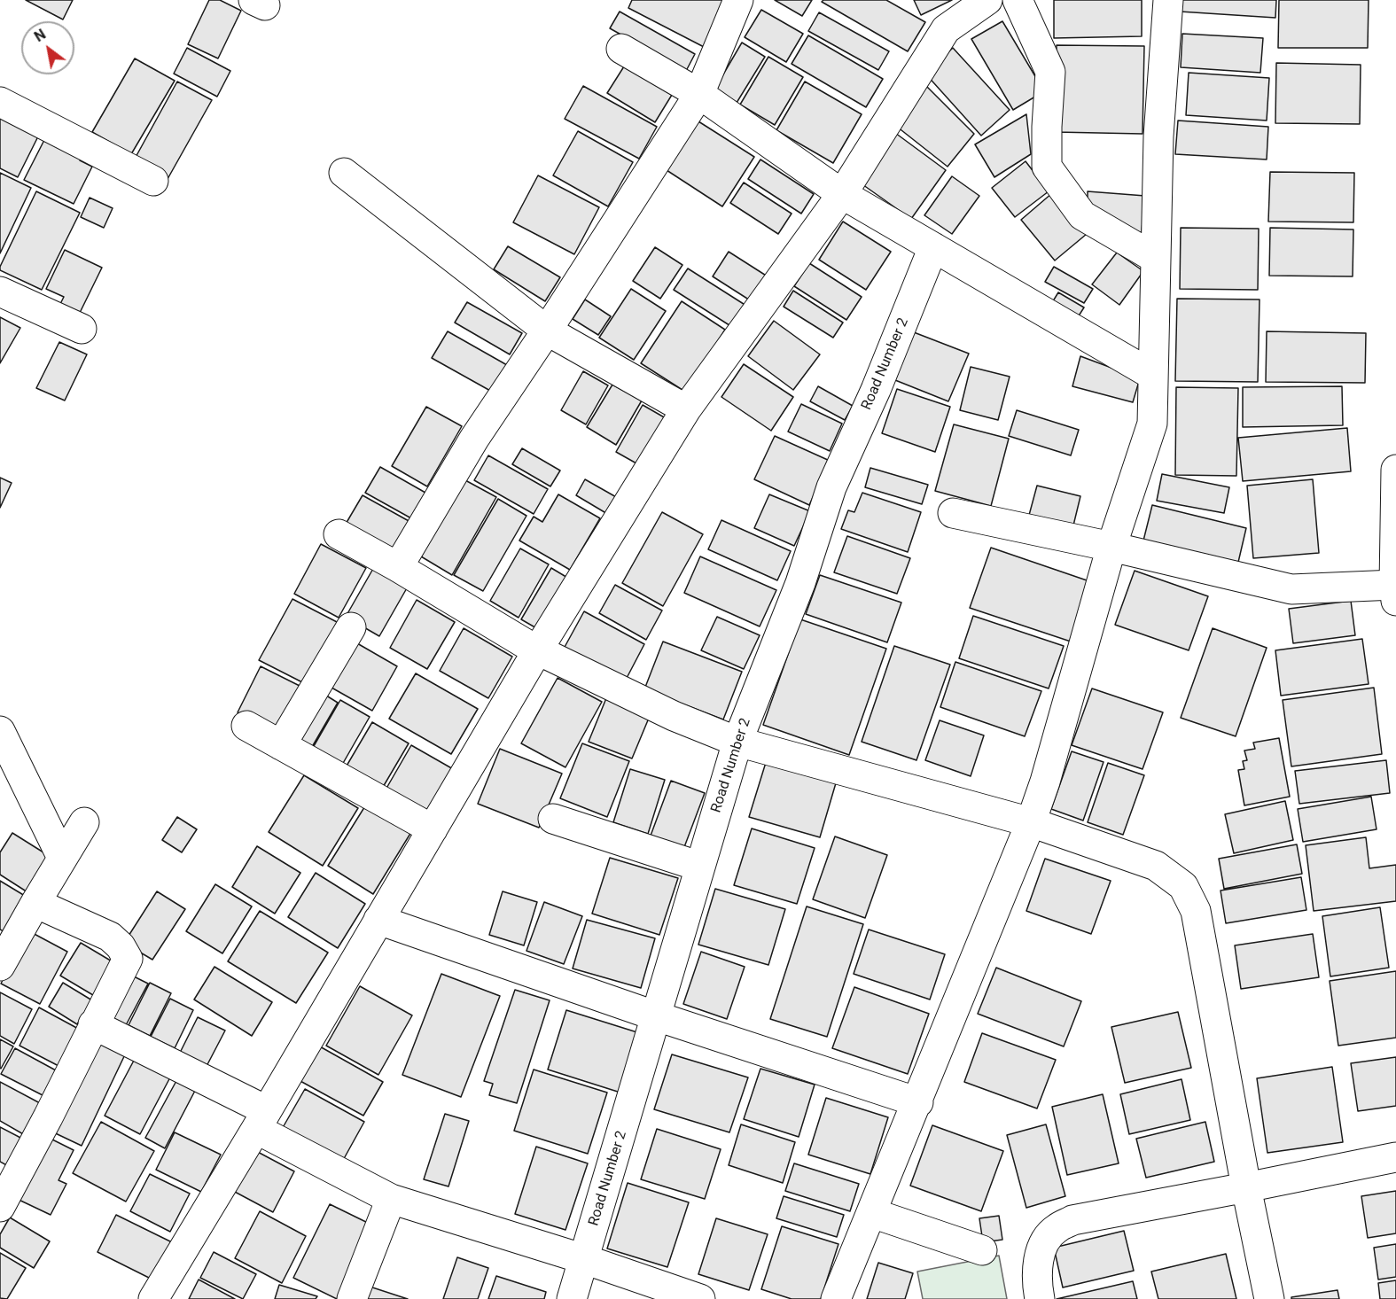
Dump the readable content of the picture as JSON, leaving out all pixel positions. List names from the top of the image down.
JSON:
{
  "streets": {
    "street": ["Road Number 2"]
  },
  "north": "top left"
}
